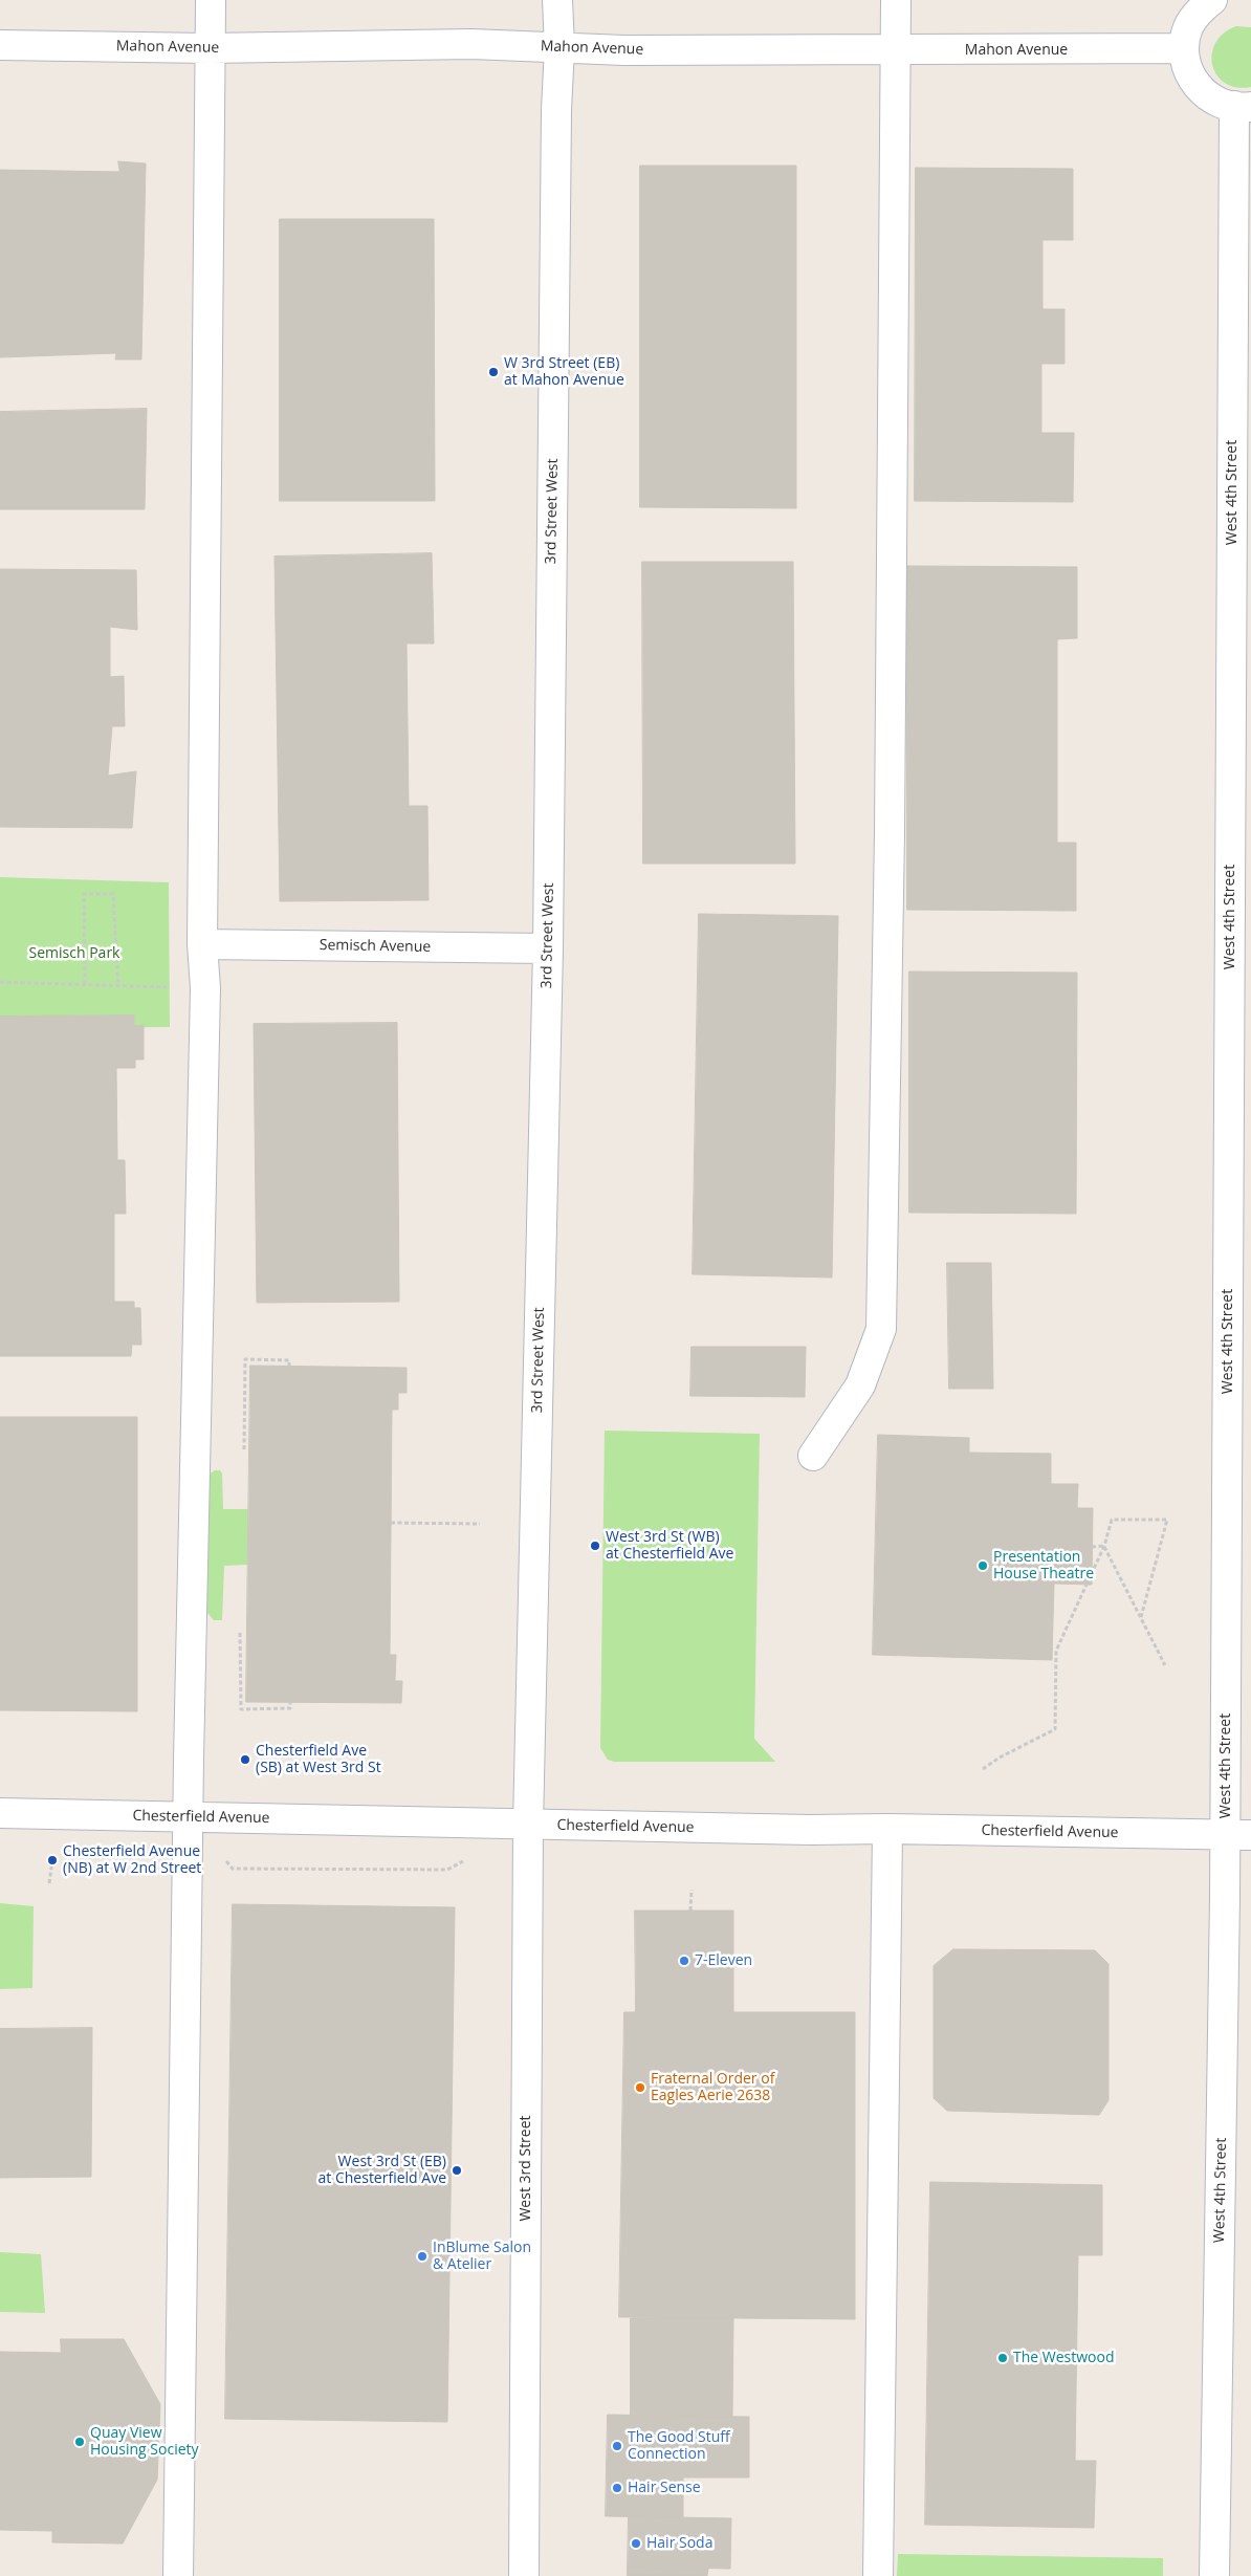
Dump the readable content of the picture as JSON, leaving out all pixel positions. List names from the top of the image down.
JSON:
{
  "streets": {
    "street": [
      "Mahon Avenue",
      "West 4th Street",
      "3rd Street West",
      "Semisch Avenue",
      "Chesterfield Avenue",
      "West 3rd Street"
    ]
  },
  "crossings": [
    ["Mahon Avenue", "3rd Street West"],
    ["West 4th Street", "Chesterfield Avenue"],
    ["3rd Street West", "Semisch Avenue"],
    ["3rd Street West", "Chesterfield Avenue"],
    ["3rd Street West", "West 3rd Street"],
    ["Chesterfield Avenue", "West 3rd Street"]
  ],
  "parks": ["Semisch Park"],
  "places": [
    "W 3rd Street (EB) at Mahon Avenue",
    "West 3rd St (WB) at Chesterfield Ave",
    "Presentation House Theatre",
    "Chesterfield Ave (SB) at West 3rd St",
    "Chesterfield Avenue (NB) at W 2nd Street",
    "7-Eleven",
    "Fraternal Order of Eagles Aerie 2638",
    "West 3rd St (EB) at Chesterfield Ave",
    "InBlume Salon & Atelier",
    "The Westwood",
    "Quay View Housing Society",
    "The Good Stuff Connection",
    "Hair Sense",
    "Hair Soda"
  ]
}
